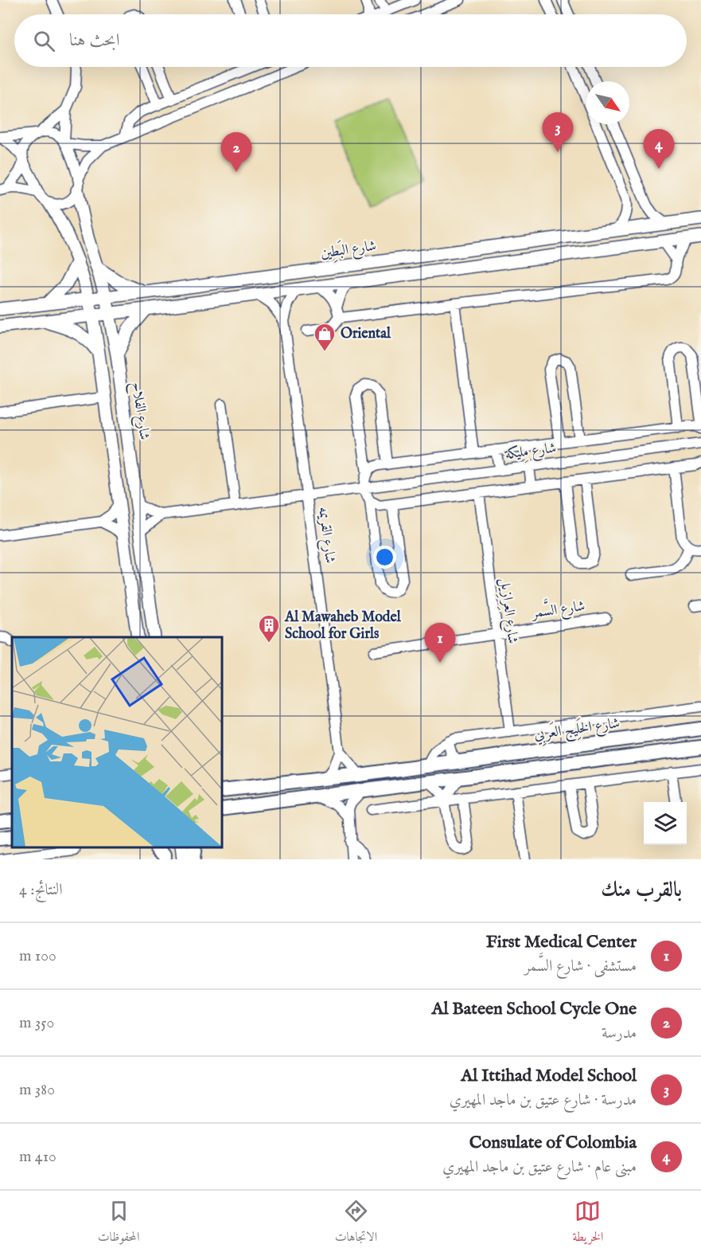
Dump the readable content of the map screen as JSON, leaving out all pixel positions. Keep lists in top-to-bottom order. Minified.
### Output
{"streets":{"highway":["شارع الخَلِيج العَربِي"],"main road":["شارع البَطِين","شارع الفلاح"],"street":["شارع مِليكة","شارع القريمه","شارع السَّمر","شارع العِرازِيل"]},"crossings":[["شارع البَطِين","شارع الفلاح"],["شارع الفلاح","شارع مِليكة"],["شارع مِليكة","شارع القريمه"],["شارع السَّمر","شارع العِرازِيل"]],"places":{"shop":["Oriental"],"building":["Al Mawaheb Model School for Girls"]},"north":"bottom right","page":{"search":"ابحث هنا","pins":["3","4","2","1"],"heading":["بالقرب منك","النتائج: 4"],"list":[{"mark":"1","name":"First Medical Center","note":"مستشفى · شارع السَّمر","value":"100 m"},{"mark":"2","name":"Al Bateen School Cycle One","note":"مدرسة","value":"350 m"},{"mark":"3","name":"Al Ittihad Model School","note":"مدرسة · شارع عتيق بن ماجد المهيري","value":"380 m"},{"mark":"4","name":"Consulate of Colombia","note":"مبنى عام · شارع عتيق بن ماجد المهيري","value":"410 m"}],"nav":["الخريطة","الاتجاهات","المحفوظات"]}}
